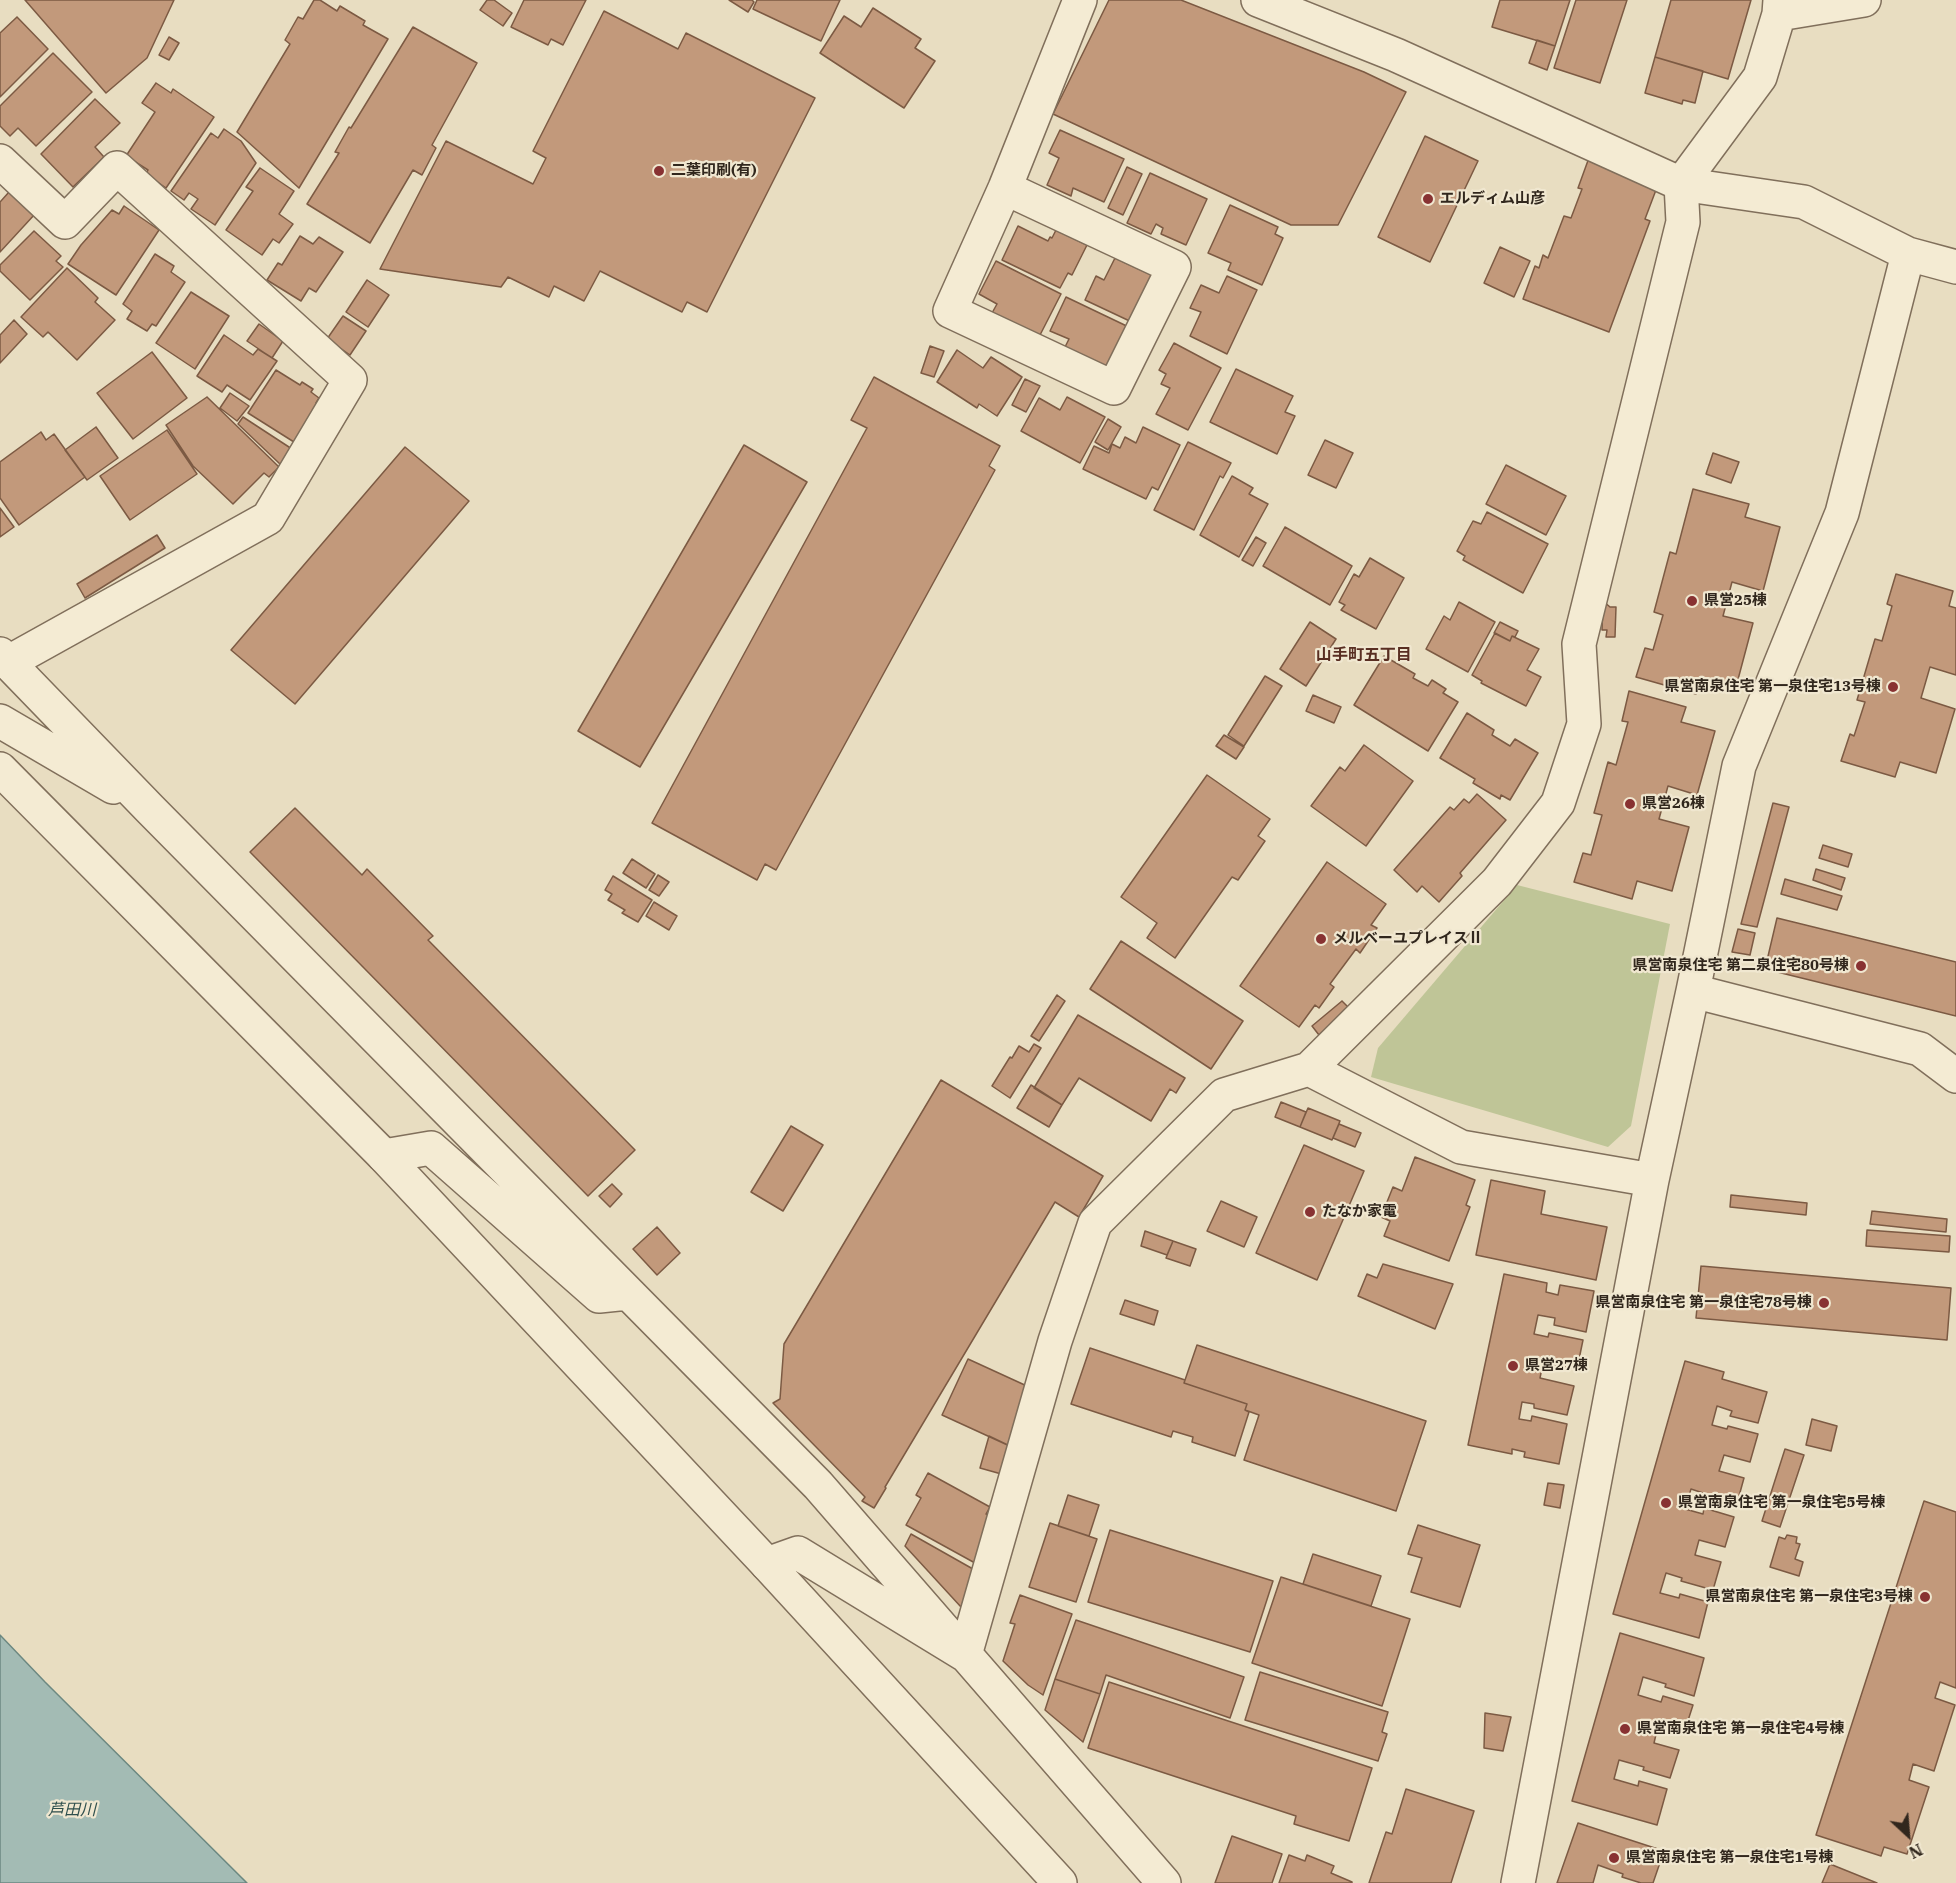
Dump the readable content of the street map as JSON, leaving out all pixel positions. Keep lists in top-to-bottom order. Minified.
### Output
{"districts":["山手町五丁目"],"water":["芦田川"],"places":["二葉印刷(有)","エルディム山彦","県営25棟","県営南泉住宅 第一泉住宅13号棟","県営26棟","メルベーユプレイスⅡ","県営南泉住宅 第二泉住宅80号棟","たなか家電","県営南泉住宅 第一泉住宅78号棟","県営27棟","県営南泉住宅 第一泉住宅5号棟","県営南泉住宅 第一泉住宅3号棟","県営南泉住宅 第一泉住宅4号棟","県営南泉住宅 第一泉住宅1号棟"],"north":"bottom right"}
